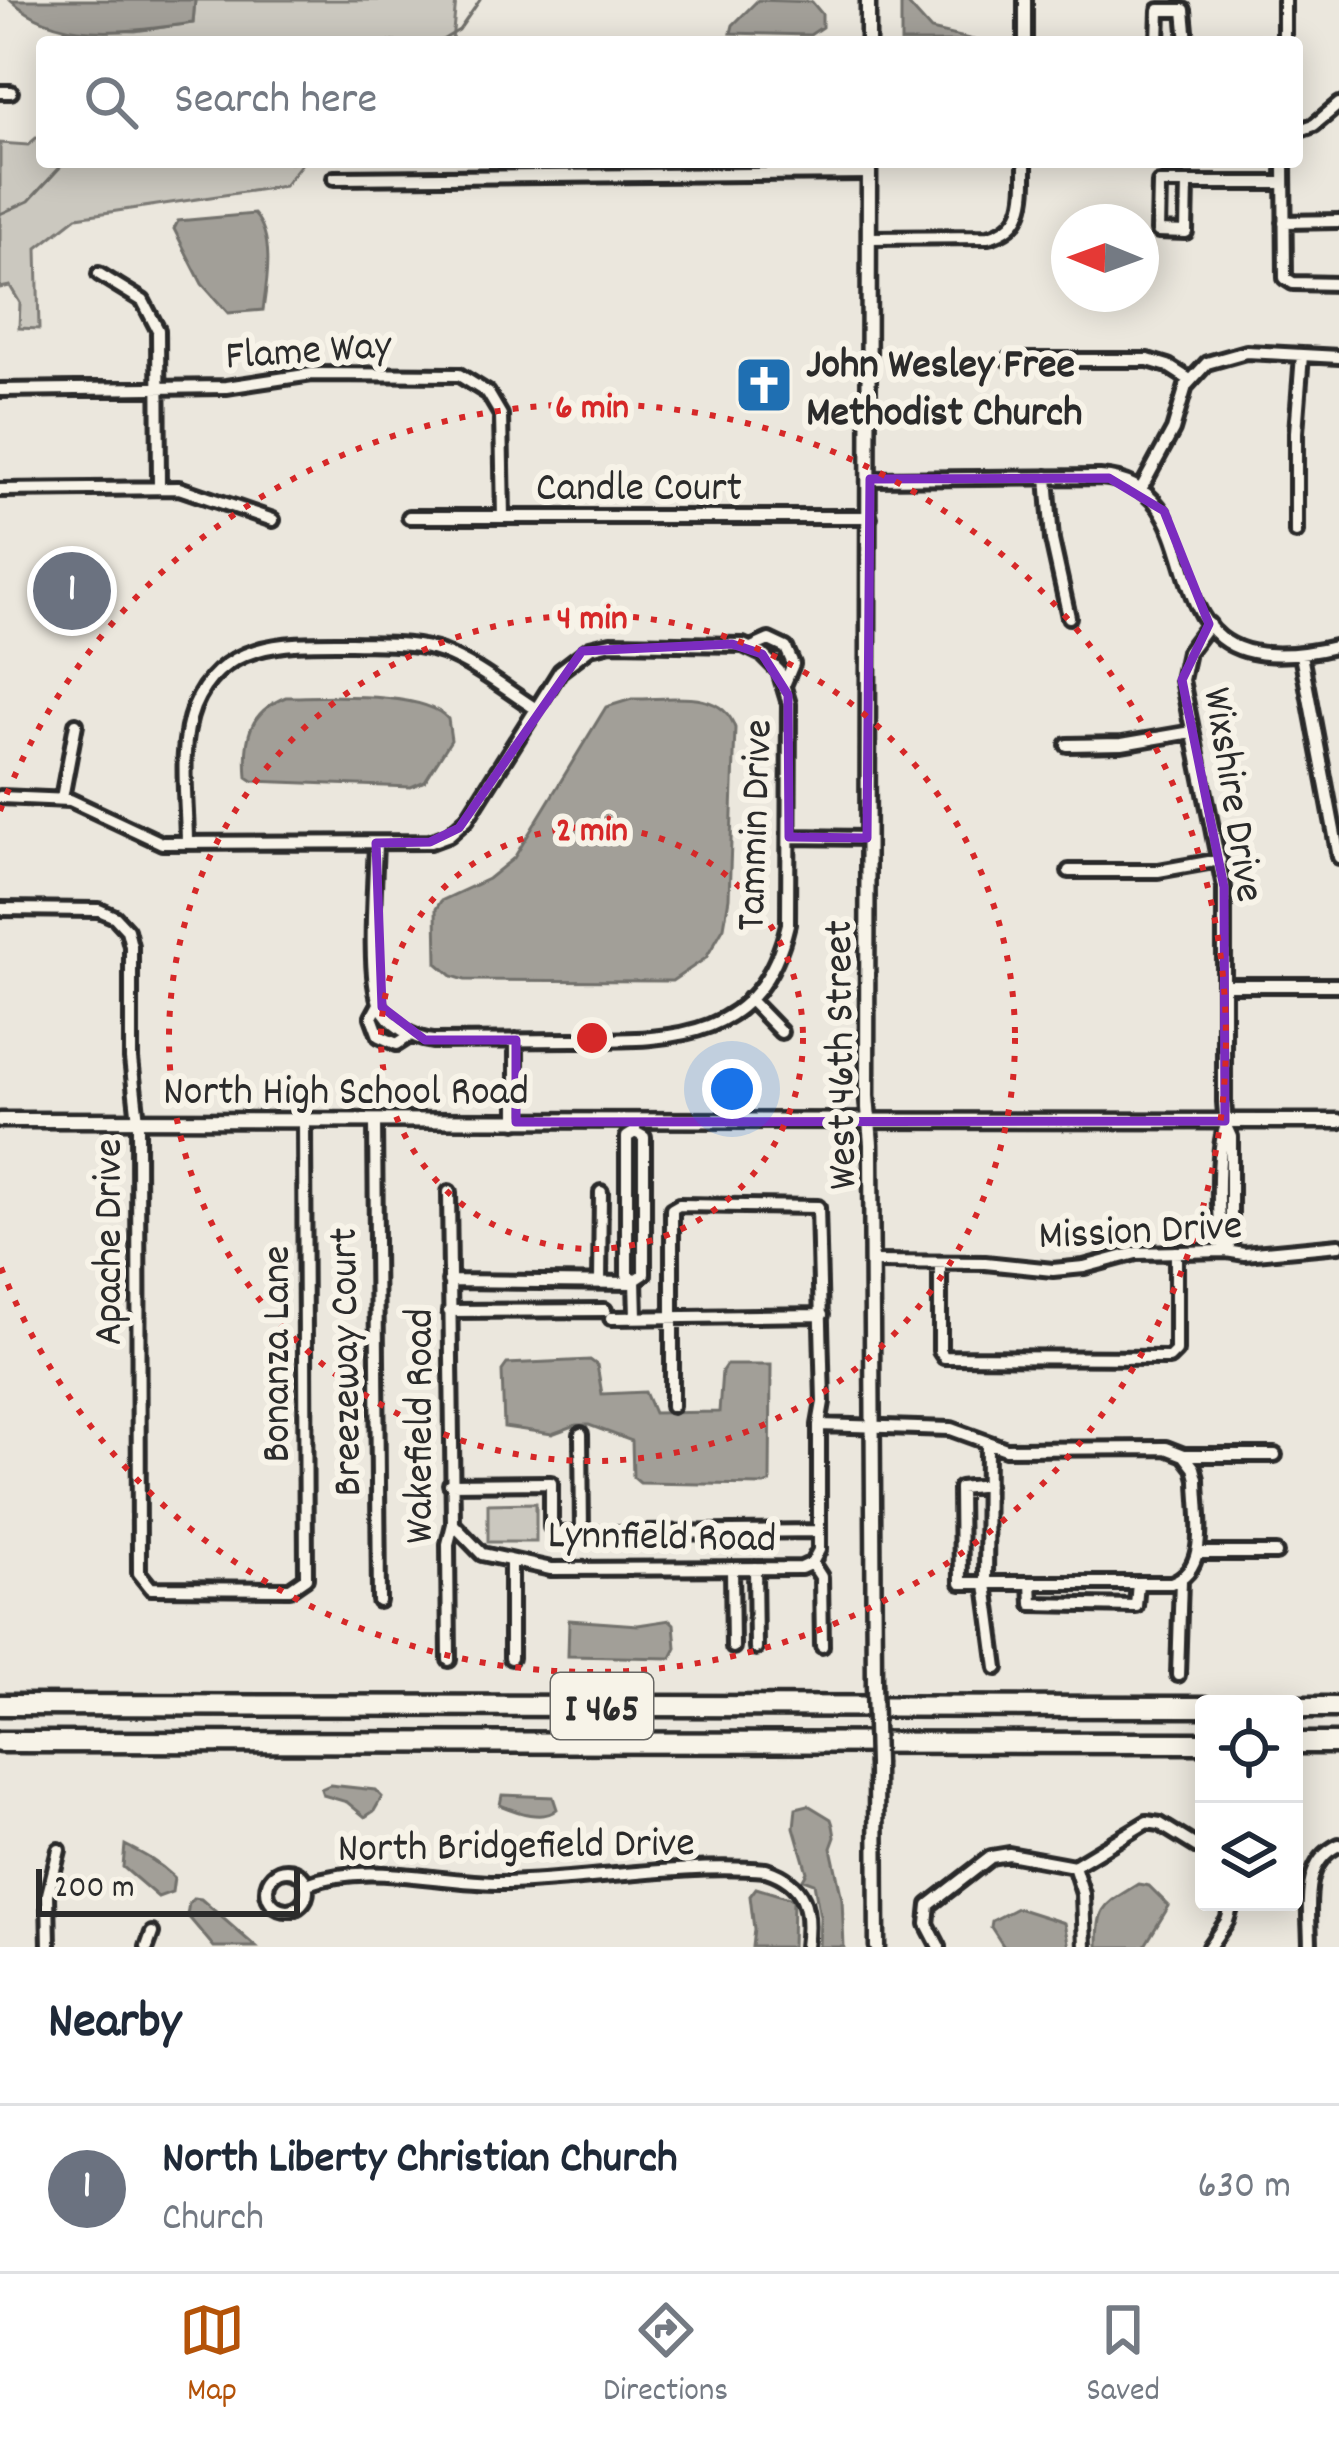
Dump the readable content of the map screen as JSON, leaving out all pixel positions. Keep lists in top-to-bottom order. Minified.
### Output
{"streets":{"highway":["I 465"],"street":["Flame Way","Candle Court","Wixshire Drive","Tammin Drive","West 46th Street","North High School Road","Mission Drive","Apache Drive","Bonanza Lane","Breezeway Court","Wakefield Road","Lynnfield Road","North Bridgefield Drive"]},"crossings":[["Flame Way","Candle Court"],["Candle Court","West 46th Street"],["Wixshire Drive","North High School Road"],["Wixshire Drive","Mission Drive"],["West 46th Street","North High School Road"],["West 46th Street","Mission Drive"],["North High School Road","Apache Drive"],["North High School Road","Bonanza Lane"],["North High School Road","Breezeway Court"],["Apache Drive","Bonanza Lane"],["Wakefield Road","Lynnfield Road"]],"places":{"church":["John Wesley Free Methodist Church"]},"scale_bar":"200 m","north":"left","page":{"search":"Search here","pins":"1","scale":"200 m","heading":"Nearby","list":[{"mark":"1","name":"North Liberty Christian Church","note":"Church","value":"630 m"}],"nav":["Map","Directions","Saved"]},"rings":["6 min","4 min","2 min"]}
